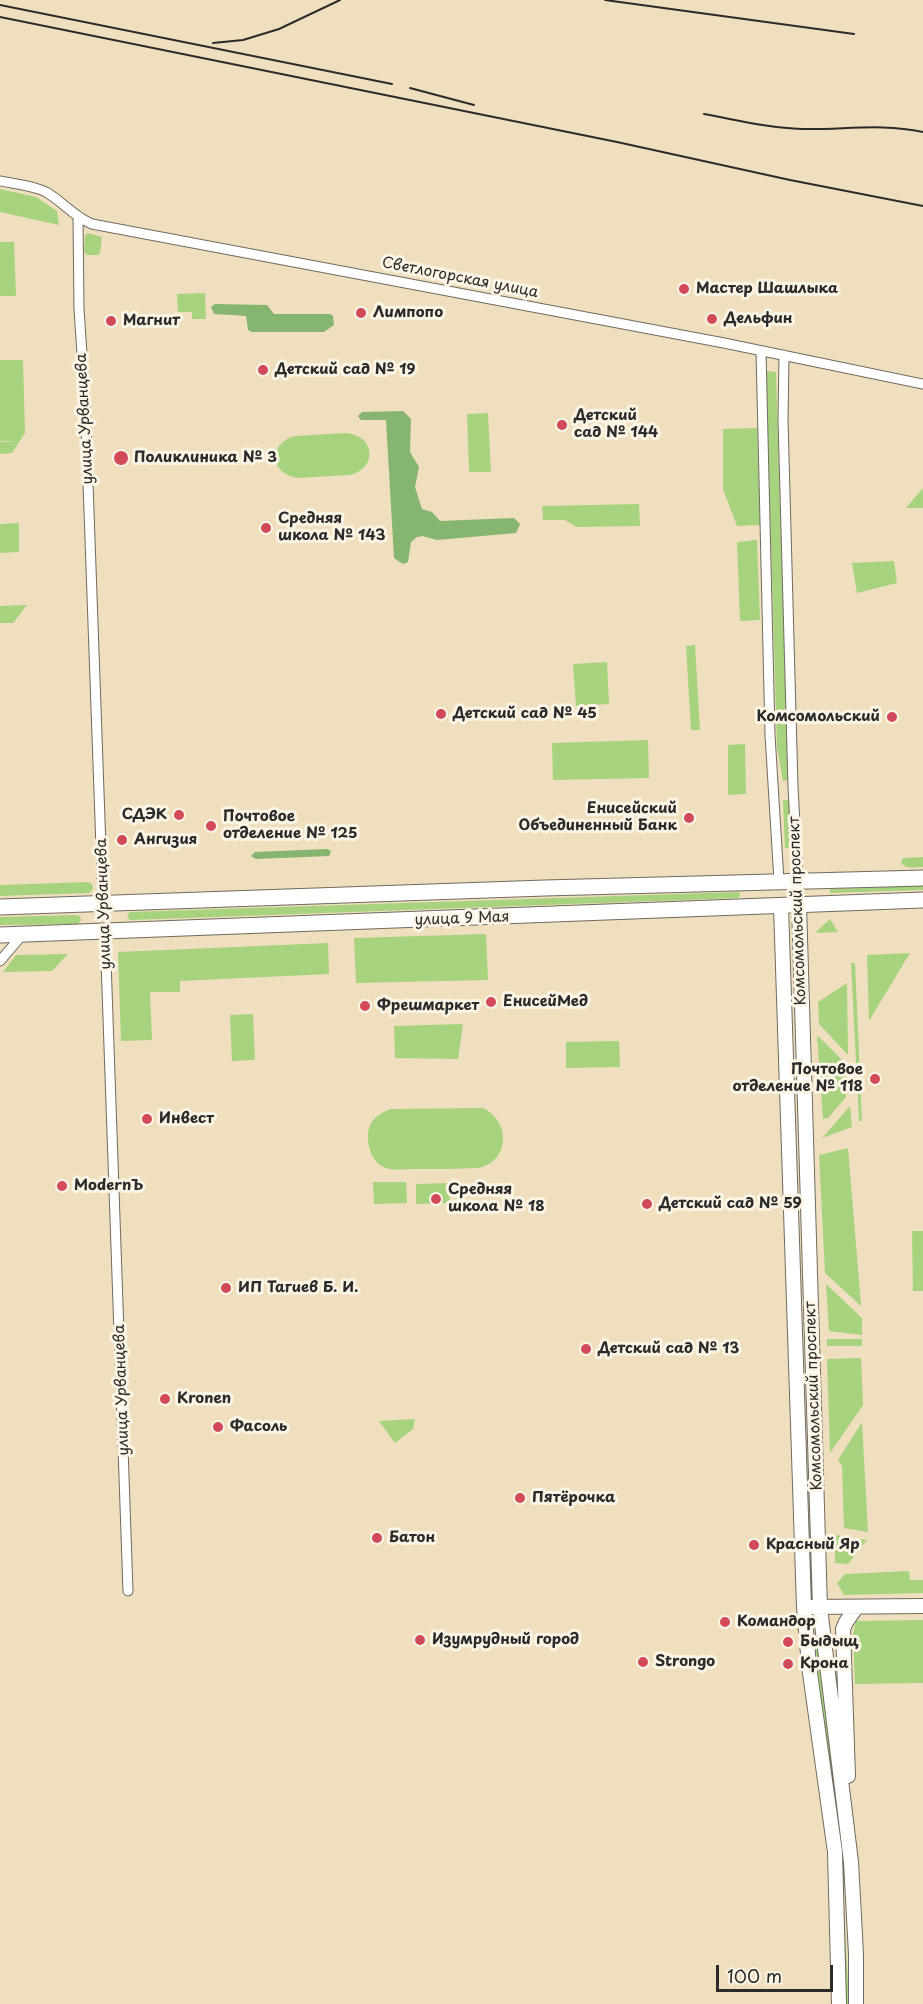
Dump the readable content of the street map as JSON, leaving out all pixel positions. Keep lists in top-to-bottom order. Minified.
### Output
{"streets":{"main road":["улица Урванцева","Комсомольский проспект","улица 9 Мая"],"street":["Светлогорская улица"]},"crossings":[["Светлогорская улица","улица Урванцева"],["Светлогорская улица","Комсомольский проспект"],["улица Урванцева","улица 9 Мая"],["Комсомольский проспект","улица 9 Мая"]],"places":["Мастер Шашлыка","Лимпопо","Дельфин","Магнит","Детский сад № 19","Детский сад № 144","Поликлиника № 3","Средняя школа № 143","Детский сад № 45","Комсомольский","СДЭК","Енисейский Объединенный Банк","Почтовое отделение № 125","Ангизия","ЕнисейМед","Фрешмаркет","Почтовое отделение № 118","Инвест","ModernЪ","Средняя школа № 18","Детский сад № 59","ИП Тагиев Б. И.","Детский сад № 13","Kronen","Фасоль","Пятёрочка","Батон","Красный Яр","Командор","Изумрудный город","Быдыщ","Strongo","Крона"],"scale_bar":"100 m"}
